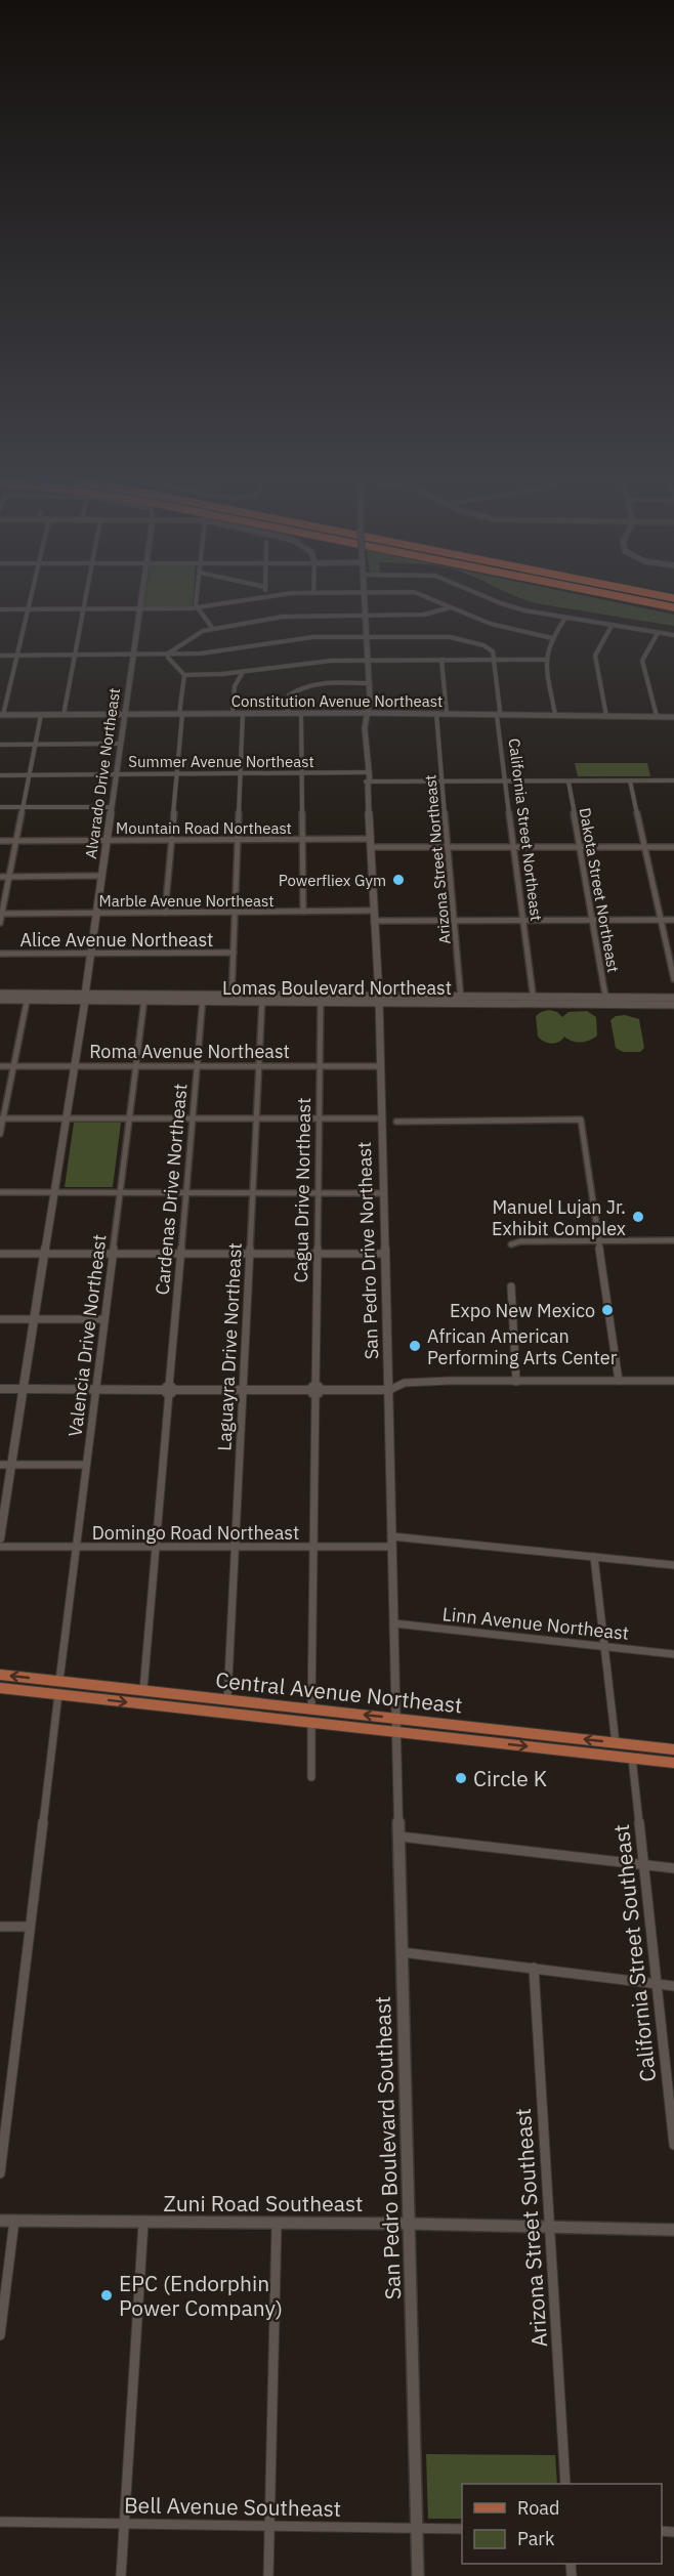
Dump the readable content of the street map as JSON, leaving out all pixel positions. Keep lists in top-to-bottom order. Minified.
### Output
{"streets":{"main road":["Lomas Boulevard Northeast","Central Avenue Northeast"],"street":["Constitution Avenue Northeast","Summer Avenue Northeast","Alvarado Drive Northeast","Mountain Road Northeast","California Street Northeast","Arizona Street Northeast","Dakota Street Northeast","Marble Avenue Northeast","Alice Avenue Northeast","Roma Avenue Northeast","Cardenas Drive Northeast","Cagua Drive Northeast","San Pedro Drive Northeast","Valencia Drive Northeast","Laguayra Drive Northeast","Domingo Road Northeast","Linn Avenue Northeast","California Street Southeast","San Pedro Boulevard Southeast","Zuni Road Southeast","Arizona Street Southeast","Bell Avenue Southeast"]},"crossings":[["Constitution Avenue Northeast","Alvarado Drive Northeast"],["Constitution Avenue Northeast","California Street Northeast"],["Constitution Avenue Northeast","Arizona Street Northeast"],["Constitution Avenue Northeast","San Pedro Drive Northeast"],["Summer Avenue Northeast","Alvarado Drive Northeast"],["Summer Avenue Northeast","San Pedro Drive Northeast"],["Alvarado Drive Northeast","Mountain Road Northeast"],["Alvarado Drive Northeast","Marble Avenue Northeast"],["Alvarado Drive Northeast","Alice Avenue Northeast"],["Alvarado Drive Northeast","Lomas Boulevard Northeast"],["Alvarado Drive Northeast","Roma Avenue Northeast"],["Mountain Road Northeast","San Pedro Drive Northeast"],["California Street Northeast","Lomas Boulevard Northeast"],["Arizona Street Northeast","Lomas Boulevard Northeast"],["Dakota Street Northeast","Lomas Boulevard Northeast"],["Marble Avenue Northeast","San Pedro Drive Northeast"],["Lomas Boulevard Northeast","Cardenas Drive Northeast"],["Lomas Boulevard Northeast","Cagua Drive Northeast"],["Lomas Boulevard Northeast","San Pedro Drive Northeast"],["Lomas Boulevard Northeast","Valencia Drive Northeast"],["Lomas Boulevard Northeast","Laguayra Drive Northeast"],["Roma Avenue Northeast","Cardenas Drive Northeast"],["Roma Avenue Northeast","Cagua Drive Northeast"],["Roma Avenue Northeast","San Pedro Drive Northeast"],["Roma Avenue Northeast","Valencia Drive Northeast"],["Roma Avenue Northeast","Laguayra Drive Northeast"],["Cardenas Drive Northeast","Domingo Road Northeast"],["Cardenas Drive Northeast","Central Avenue Northeast"],["Cagua Drive Northeast","Domingo Road Northeast"],["Cagua Drive Northeast","Central Avenue Northeast"],["San Pedro Drive Northeast","Domingo Road Northeast"],["San Pedro Drive Northeast","Linn Avenue Northeast"],["San Pedro Drive Northeast","Central Avenue Northeast"],["San Pedro Drive Northeast","San Pedro Boulevard Southeast"],["Valencia Drive Northeast","Domingo Road Northeast"],["Valencia Drive Northeast","Central Avenue Northeast"],["Laguayra Drive Northeast","Domingo Road Northeast"],["Laguayra Drive Northeast","Central Avenue Northeast"],["Central Avenue Northeast","San Pedro Boulevard Southeast"],["San Pedro Boulevard Southeast","Zuni Road Southeast"],["San Pedro Boulevard Southeast","Bell Avenue Southeast"],["Zuni Road Southeast","Arizona Street Southeast"]],"places":["Powerfliex Gym","Manuel Lujan Jr. Exhibit Complex","Expo New Mexico","African American Performing Arts Center","Circle K","EPC (Endorphin Power Company)"],"legend":["Road","Park"]}
